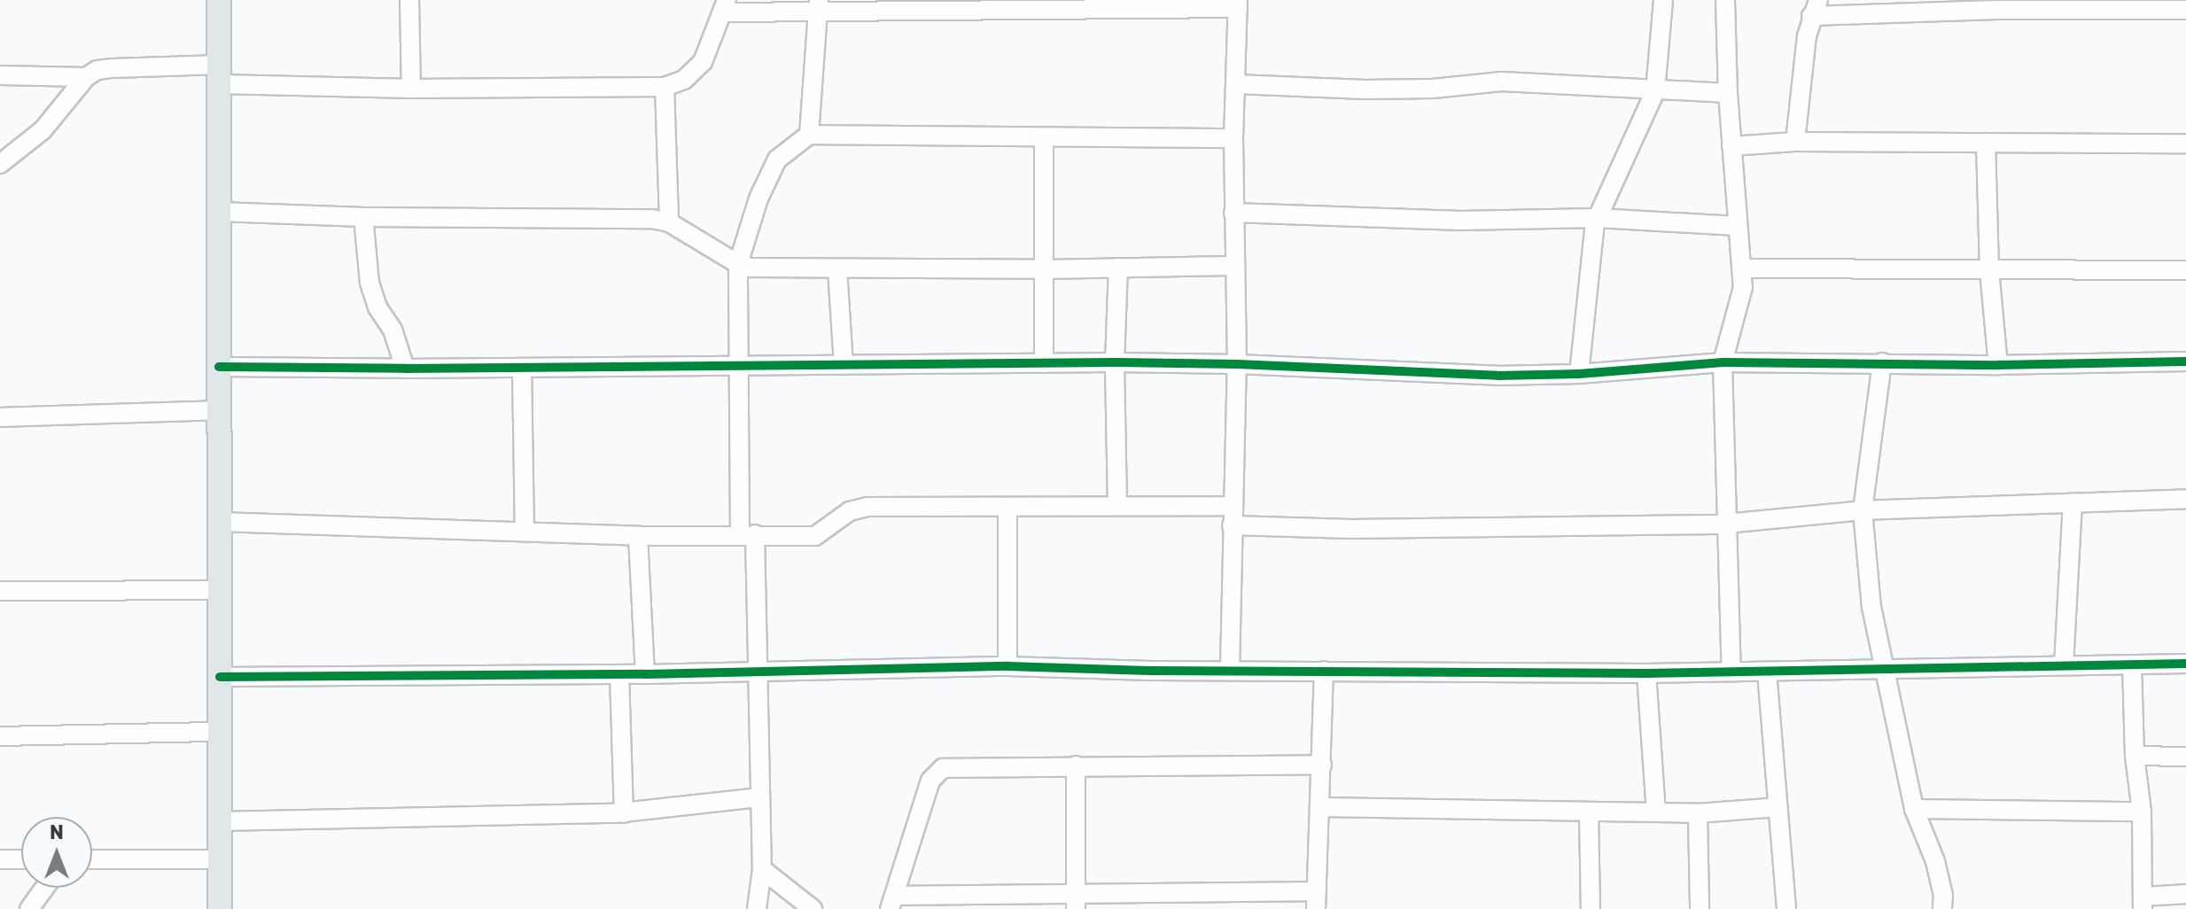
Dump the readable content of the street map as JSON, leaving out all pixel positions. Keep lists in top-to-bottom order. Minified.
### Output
{"north":"top"}
